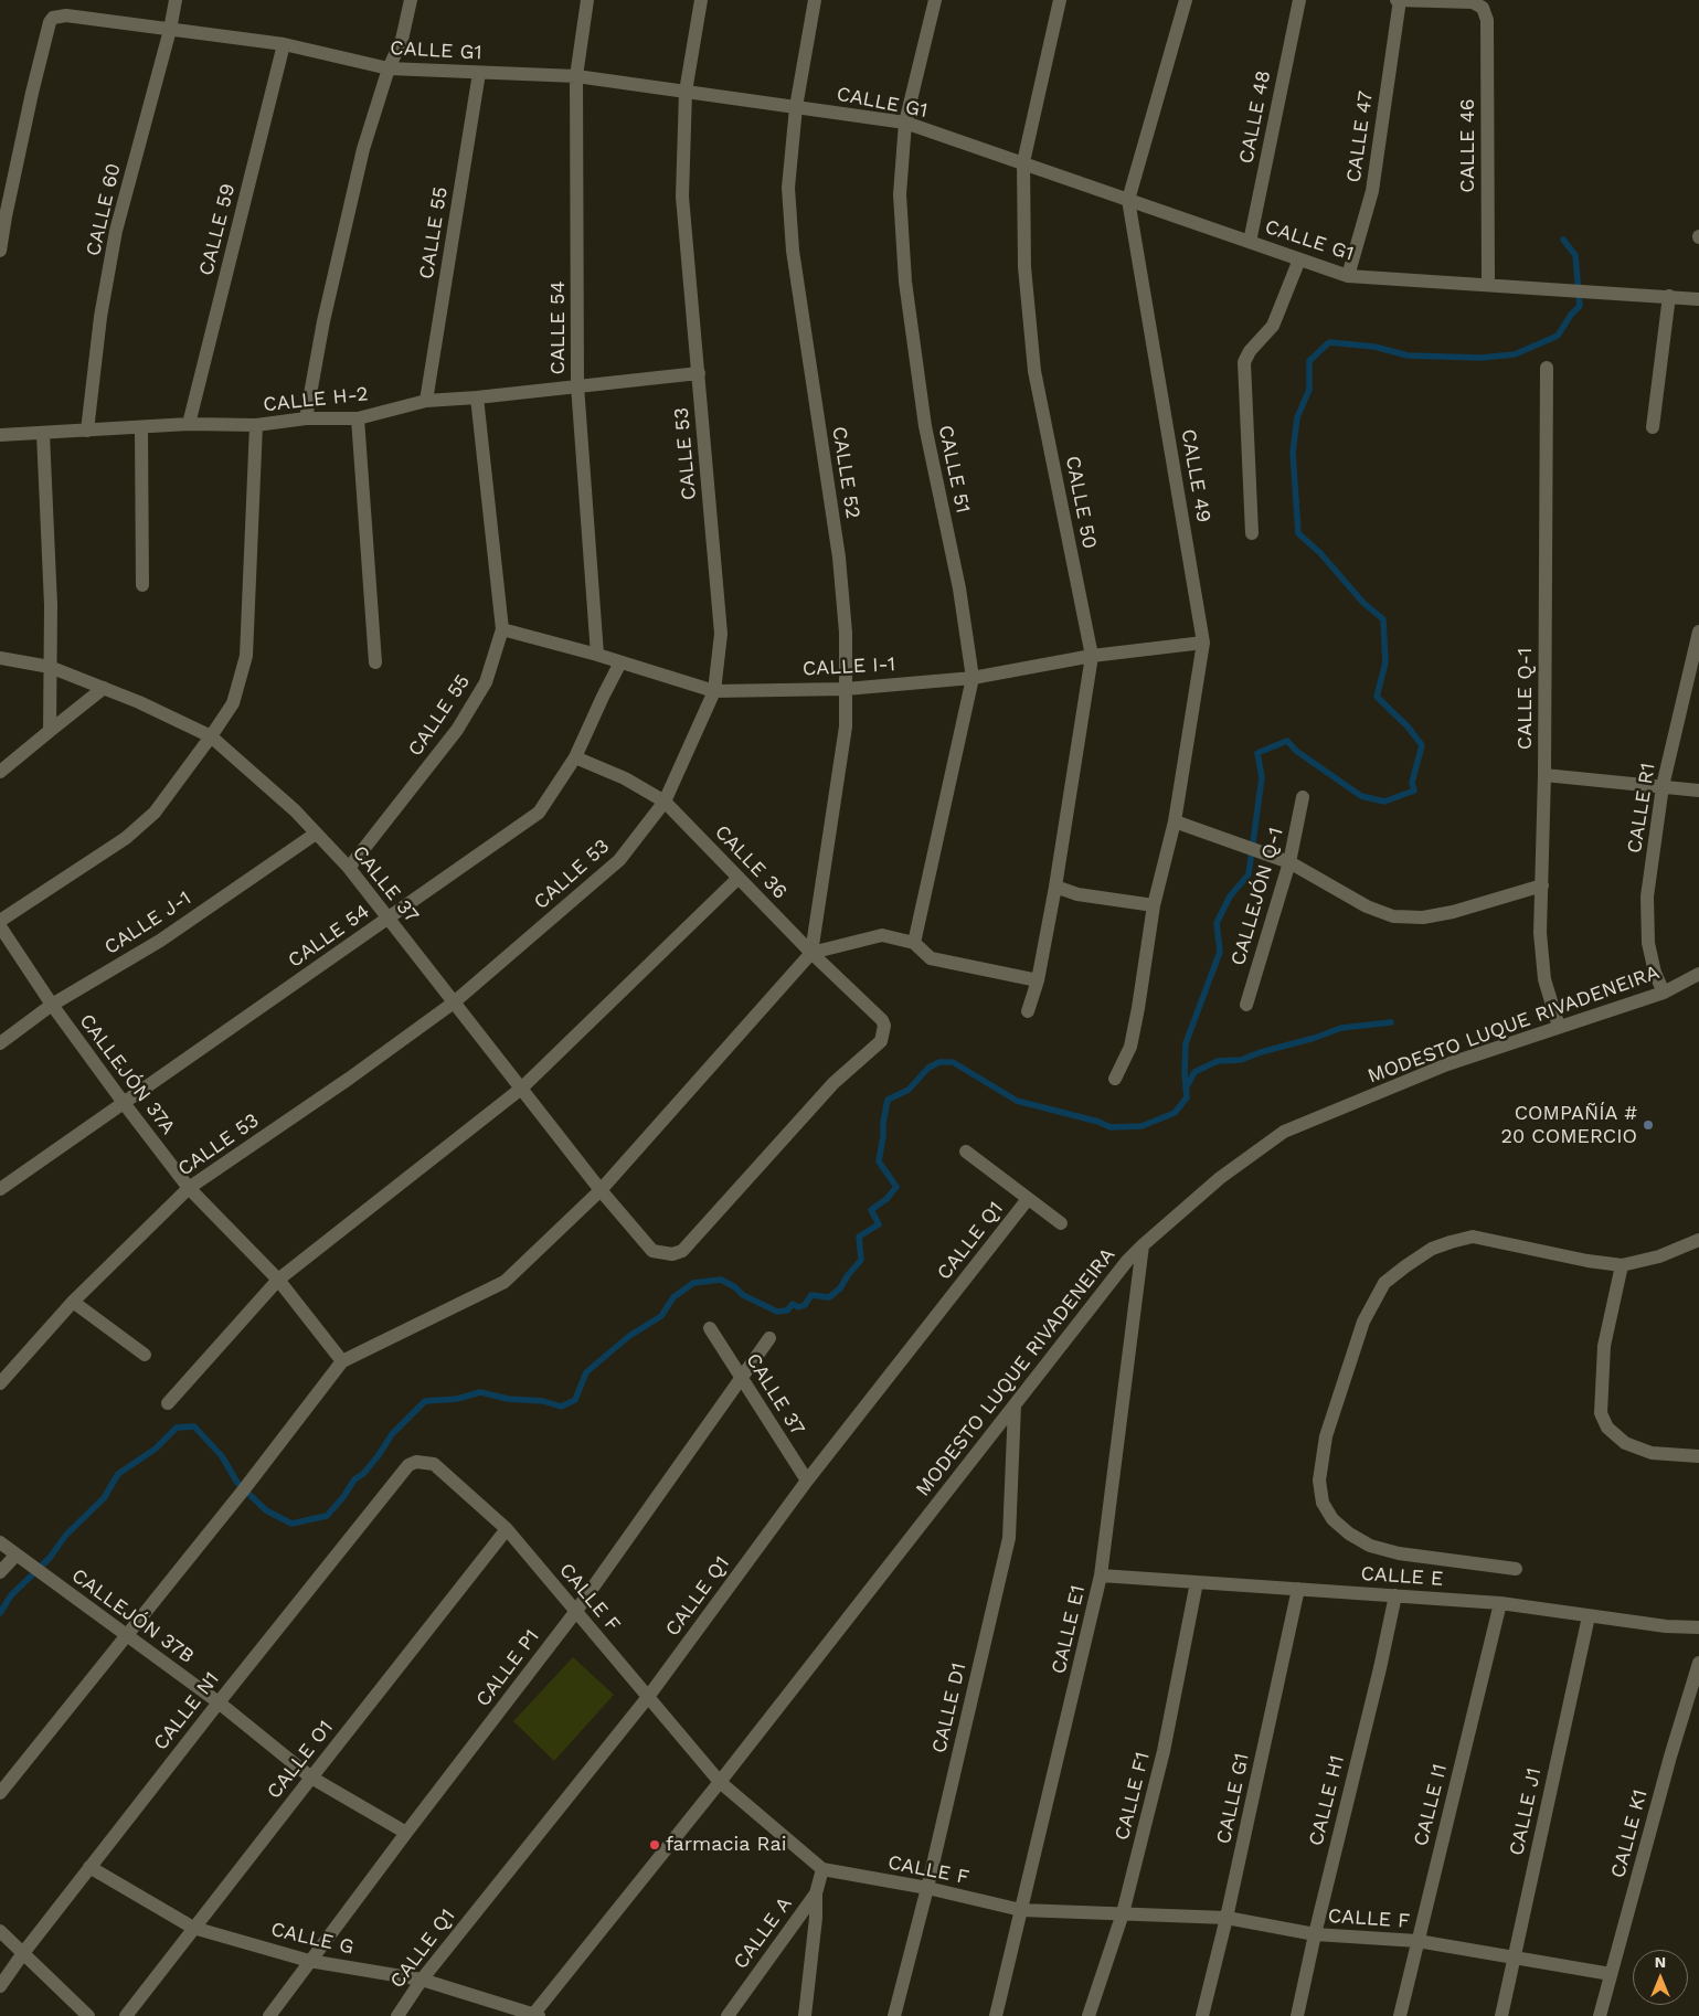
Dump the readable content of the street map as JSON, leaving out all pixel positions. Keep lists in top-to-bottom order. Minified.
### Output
{"streets":{"street":["CALLE G1","CALLE 48","CALLE 47","CALLE 46","CALLE 60","CALLE 59","CALLE 55","CALLE 54","CALLE H-2","CALLE 53","CALLE 51","CALLE 52","CALLE 49","CALLE 50","CALLE I-1","CALLE Q-1","CALLE R1","CALLE 36","CALLE 37","CALLEJÓN Q-1","CALLE J-1","MODESTO LUQUE RIVADENEIRA","CALLEJÓN 37A","CALLE Q1","CALLE E","CALLE F","CALLEJÓN 37B","CALLE E1","CALLE P1","CALLE D1","CALLE N1","CALLE O1","CALLE F1","CALLE H1","CALLE I1","CALLE J1","CALLE K1","CALLE A","CALLE G"]},"crossings":[["CALLE G1","CALLE 48"],["CALLE G1","CALLE 47"],["CALLE G1","CALLE 46"],["CALLE G1","CALLE 60"],["CALLE G1","CALLE 59"],["CALLE G1","CALLE 55"],["CALLE G1","CALLE 54"],["CALLE G1","CALLE 53"],["CALLE G1","CALLE 51"],["CALLE G1","CALLE 52"],["CALLE G1","CALLE 49"],["CALLE G1","CALLE 50"],["CALLE G1","CALLE E"],["CALLE G1","CALLE F"],["CALLE 47","CALLE 46"],["CALLE 60","CALLE H-2"],["CALLE 59","CALLE H-2"],["CALLE 55","CALLE H-2"],["CALLE 55","CALLE I-1"],["CALLE 55","CALLE 37"],["CALLE 54","CALLE H-2"],["CALLE 54","CALLE I-1"],["CALLE 54","CALLE 36"],["CALLE 54","CALLE 37"],["CALLE 54","CALLEJÓN 37A"],["CALLE H-2","CALLE 53"],["CALLE 53","CALLE I-1"],["CALLE 53","CALLE 36"],["CALLE 53","CALLE 37"],["CALLE 53","CALLEJÓN 37A"],["CALLE 51","CALLE I-1"],["CALLE 52","CALLE I-1"],["CALLE 52","CALLE 36"],["CALLE 49","CALLE I-1"],["CALLE 50","CALLE I-1"],["CALLE Q-1","MODESTO LUQUE RIVADENEIRA"],["CALLE R1","MODESTO LUQUE RIVADENEIRA"],["CALLE 36","CALLE 37"],["CALLE 37","CALLE J-1"],["CALLE 37","CALLE Q1"],["CALLE 37","CALLE P1"],["CALLE J-1","CALLEJÓN 37A"],["MODESTO LUQUE RIVADENEIRA","CALLE F"],["MODESTO LUQUE RIVADENEIRA","CALLE E1"],["MODESTO LUQUE RIVADENEIRA","CALLE D1"],["MODESTO LUQUE RIVADENEIRA","CALLE G"],["CALLE Q1","CALLE F"],["CALLE Q1","CALLE G"],["CALLE E","CALLE E1"],["CALLE E","CALLE F1"],["CALLE E","CALLE H1"],["CALLE E","CALLE I1"],["CALLE E","CALLE J1"],["CALLE F","CALLE E1"],["CALLE F","CALLE P1"],["CALLE F","CALLE D1"],["CALLE F","CALLE N1"],["CALLE F","CALLE O1"],["CALLE F","CALLE F1"],["CALLE F","CALLE H1"],["CALLE F","CALLE I1"],["CALLE F","CALLE J1"],["CALLE F","CALLE K1"],["CALLE F","CALLE A"],["CALLEJÓN 37B","CALLE P1"],["CALLEJÓN 37B","CALLE N1"],["CALLEJÓN 37B","CALLE O1"],["CALLE P1","CALLE G"],["CALLE N1","CALLE G"],["CALLE O1","CALLE G"]],"places":["COMPAÑÍA # 20 COMERCIO","farmacia Rai"],"north":"top"}
